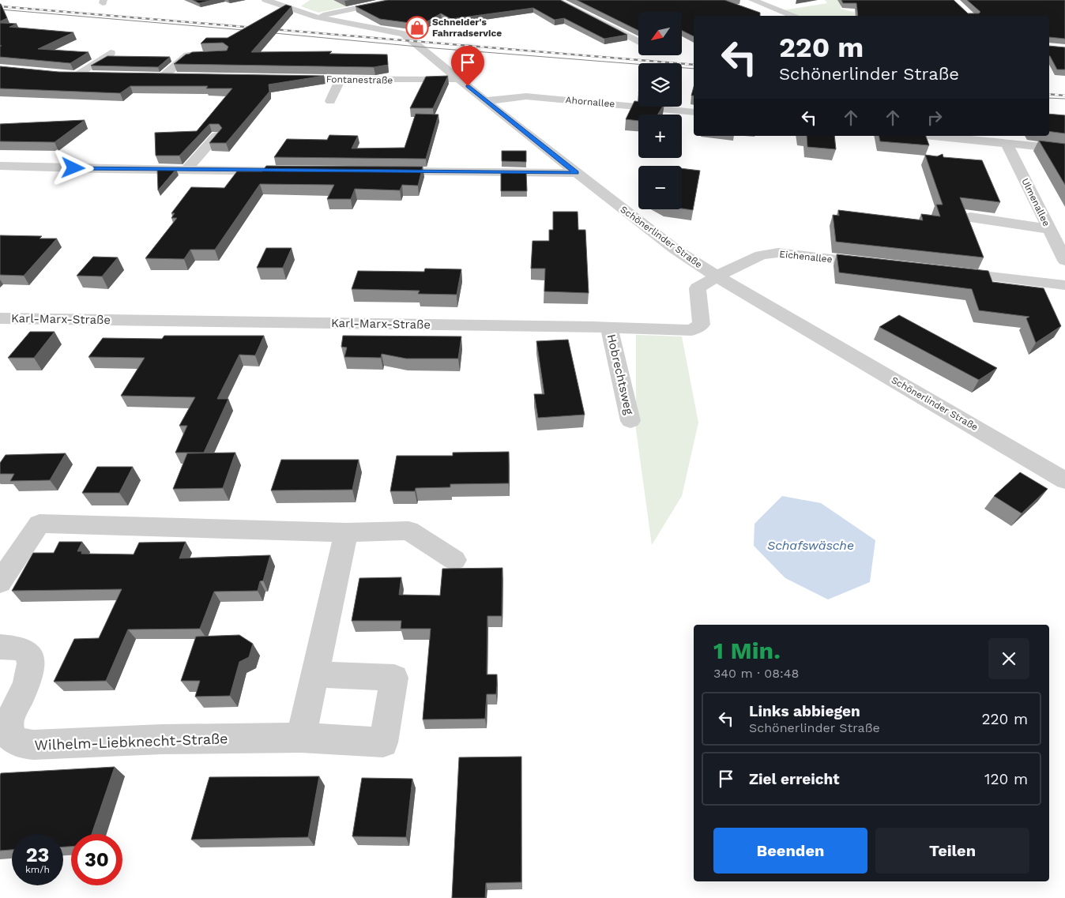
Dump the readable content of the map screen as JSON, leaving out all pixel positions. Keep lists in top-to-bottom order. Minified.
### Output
{"streets":{"street":["Fontanestraße","Ahornallee","Ulmenallee","Schönerlinder Straße","Eichenallee","Karl-Marx-Straße","Hobrechtsweg","Wilhelm-Liebknecht-Straße"]},"crossings":[["Fontanestraße","Schönerlinder Straße"],["Ahornallee","Schönerlinder Straße"],["Schönerlinder Straße","Eichenallee"],["Schönerlinder Straße","Karl-Marx-Straße"],["Eichenallee","Karl-Marx-Straße"],["Karl-Marx-Straße","Hobrechtsweg"]],"water":["Schafswäsche"],"places":{"shop":["Schneider's Fahrradservice"]},"north":"bottom left","page":{"map_buttons":["+","−"],"turn":["220 m","Schönerlinder Straße"],"heading":["1 Min.","340 m · 08:48"],"list":[{"name":"Links abbiegen","note":"Schönerlinder Straße","value":"220 m"},{"name":"Ziel erreicht","value":"120 m"}],"buttons":["Beenden","Teilen"],"speed":"23 km/h","limit":"30"}}
